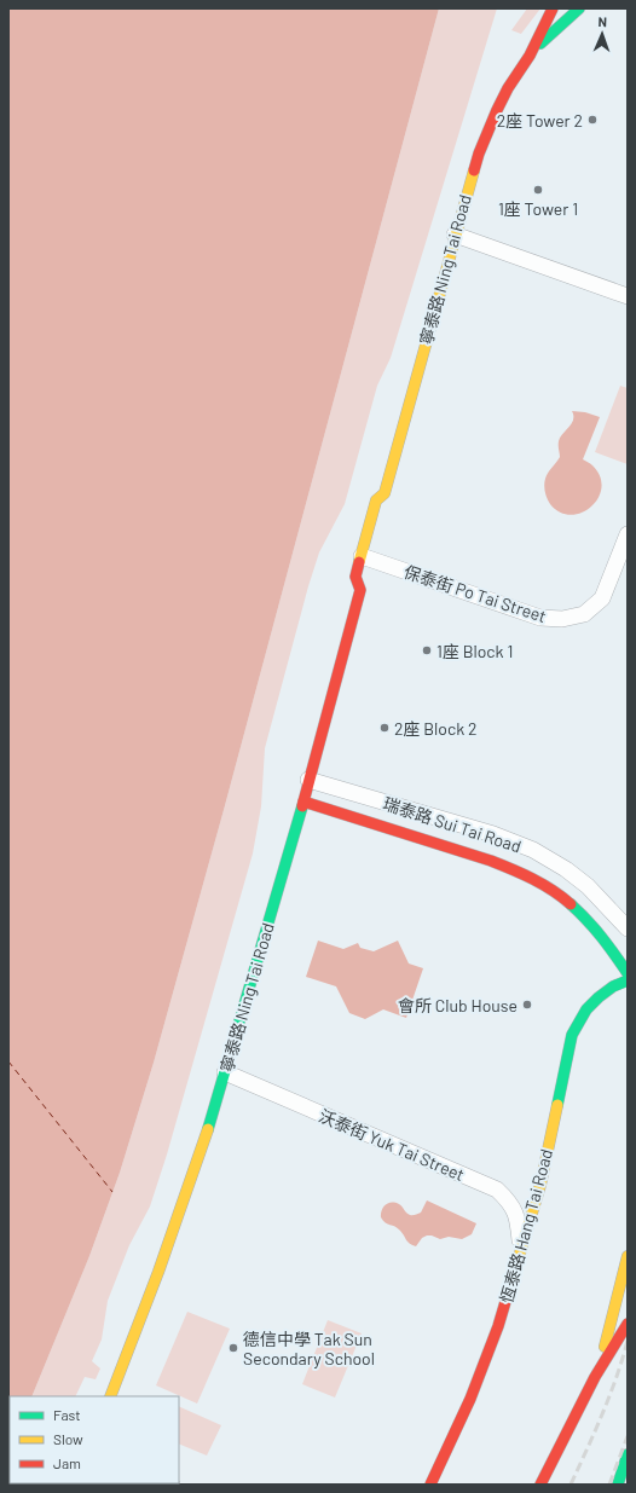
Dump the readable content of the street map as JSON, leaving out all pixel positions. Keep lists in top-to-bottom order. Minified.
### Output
{"streets":{"main road":["寧泰路 Ning Tai Road","恆泰路 Hang Tai Road"],"street":["保泰街 Po Tai Street","瑞泰路 Sui Tai Road","沃泰街 Yuk Tai Street"]},"crossings":[["寧泰路 Ning Tai Road","保泰街 Po Tai Street"],["寧泰路 Ning Tai Road","瑞泰路 Sui Tai Road"],["寧泰路 Ning Tai Road","沃泰街 Yuk Tai Street"],["沃泰街 Yuk Tai Street","恆泰路 Hang Tai Road"]],"places":["2座 Tower 2","1座 Tower 1","1座 Block 1","2座 Block 2","會所 Club House","德信中學 Tak Sun Secondary School"],"legend":["Fast","Slow","Jam"],"north":"top"}
